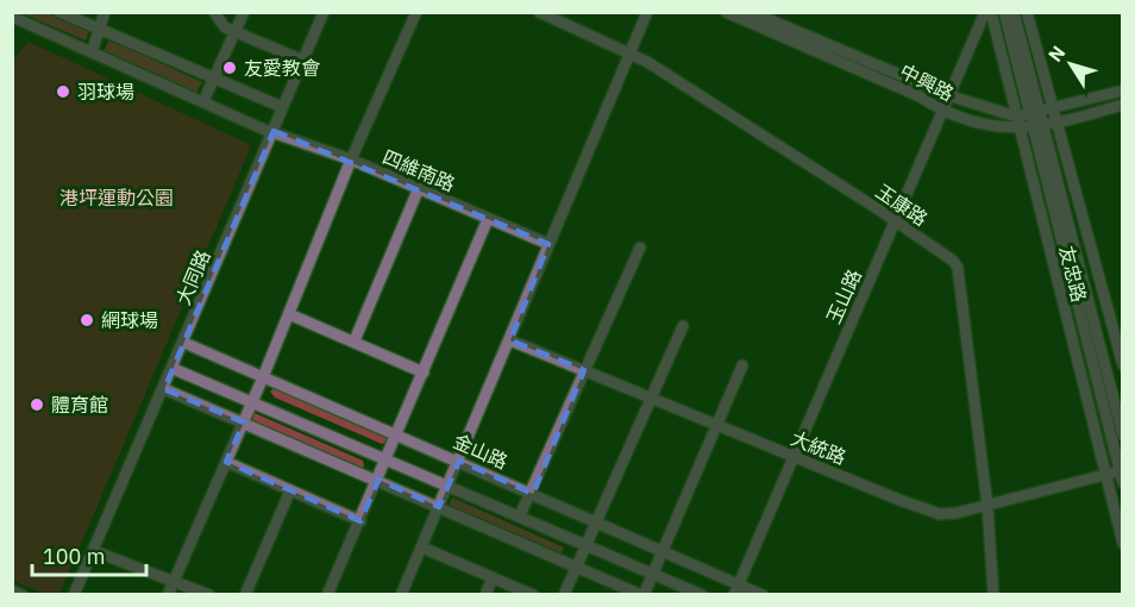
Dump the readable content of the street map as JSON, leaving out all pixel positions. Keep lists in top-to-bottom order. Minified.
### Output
{"streets":{"street":["中興路","四維南路","玉康路","友忠路","大同路","玉山路","大統路","金山路"]},"crossings":[["中興路","友忠路"],["中興路","玉山路"],["四維南路","大同路"],["玉康路","玉山路"],["玉康路","大統路"],["友忠路","大統路"],["大同路","金山路"],["玉山路","大統路"],["玉山路","金山路"]],"parks":["港坪運動公園"],"places":["友愛教會","羽球場","網球場","體育館"],"scale_bar":"100 m","north":"top left"}
